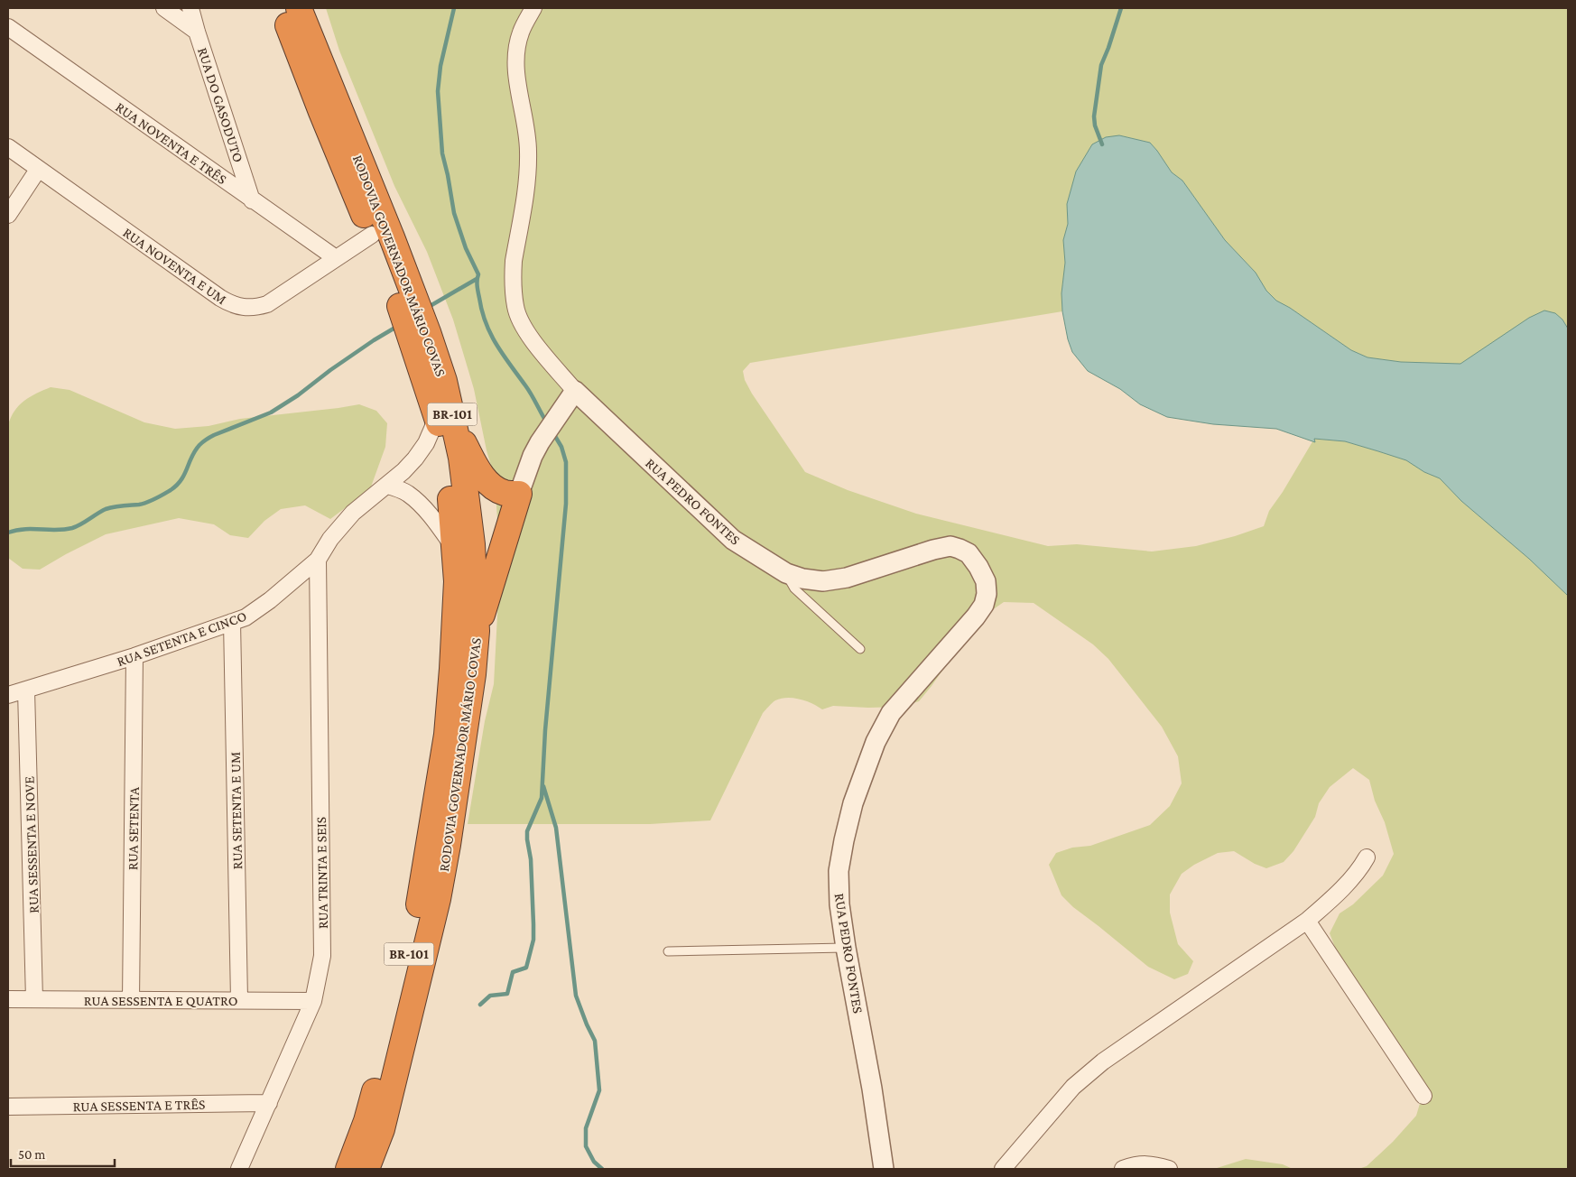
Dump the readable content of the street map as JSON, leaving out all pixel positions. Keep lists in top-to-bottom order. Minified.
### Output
{"streets":{"highway":["RODOVIA GOVERNADOR MÁRIO COVAS","BR-101"],"street":["RUA DO GASODUTO","RUA NOVENTA E TRÊS","RUA NOVENTA E UM","RUA PEDRO FONTES","RUA SETENTA E CINCO","RUA SETENTA E UM","RUA SETENTA","RUA SESSENTA E NOVE","RUA TRINTA E SEIS","RUA SESSENTA E QUATRO","RUA SESSENTA E TRÊS"]},"crossings":[["RUA DO GASODUTO","RUA NOVENTA E TRÊS"],["RUA NOVENTA E TRÊS","RUA NOVENTA E UM"],["RUA NOVENTA E UM","RODOVIA GOVERNADOR MÁRIO COVAS"],["RODOVIA GOVERNADOR MÁRIO COVAS","RUA SETENTA E CINCO"],["RUA SETENTA E CINCO","RUA SETENTA E UM"],["RUA SETENTA E CINCO","RUA SETENTA"],["RUA SETENTA E CINCO","RUA SESSENTA E NOVE"],["RUA SETENTA E CINCO","RUA TRINTA E SEIS"],["RUA SETENTA E UM","RUA SESSENTA E QUATRO"],["RUA SETENTA","RUA SESSENTA E QUATRO"],["RUA SESSENTA E NOVE","RUA SESSENTA E QUATRO"],["RUA TRINTA E SEIS","RUA SESSENTA E QUATRO"],["RUA TRINTA E SEIS","RUA SESSENTA E TRÊS"]],"scale_bar":"50 m"}
